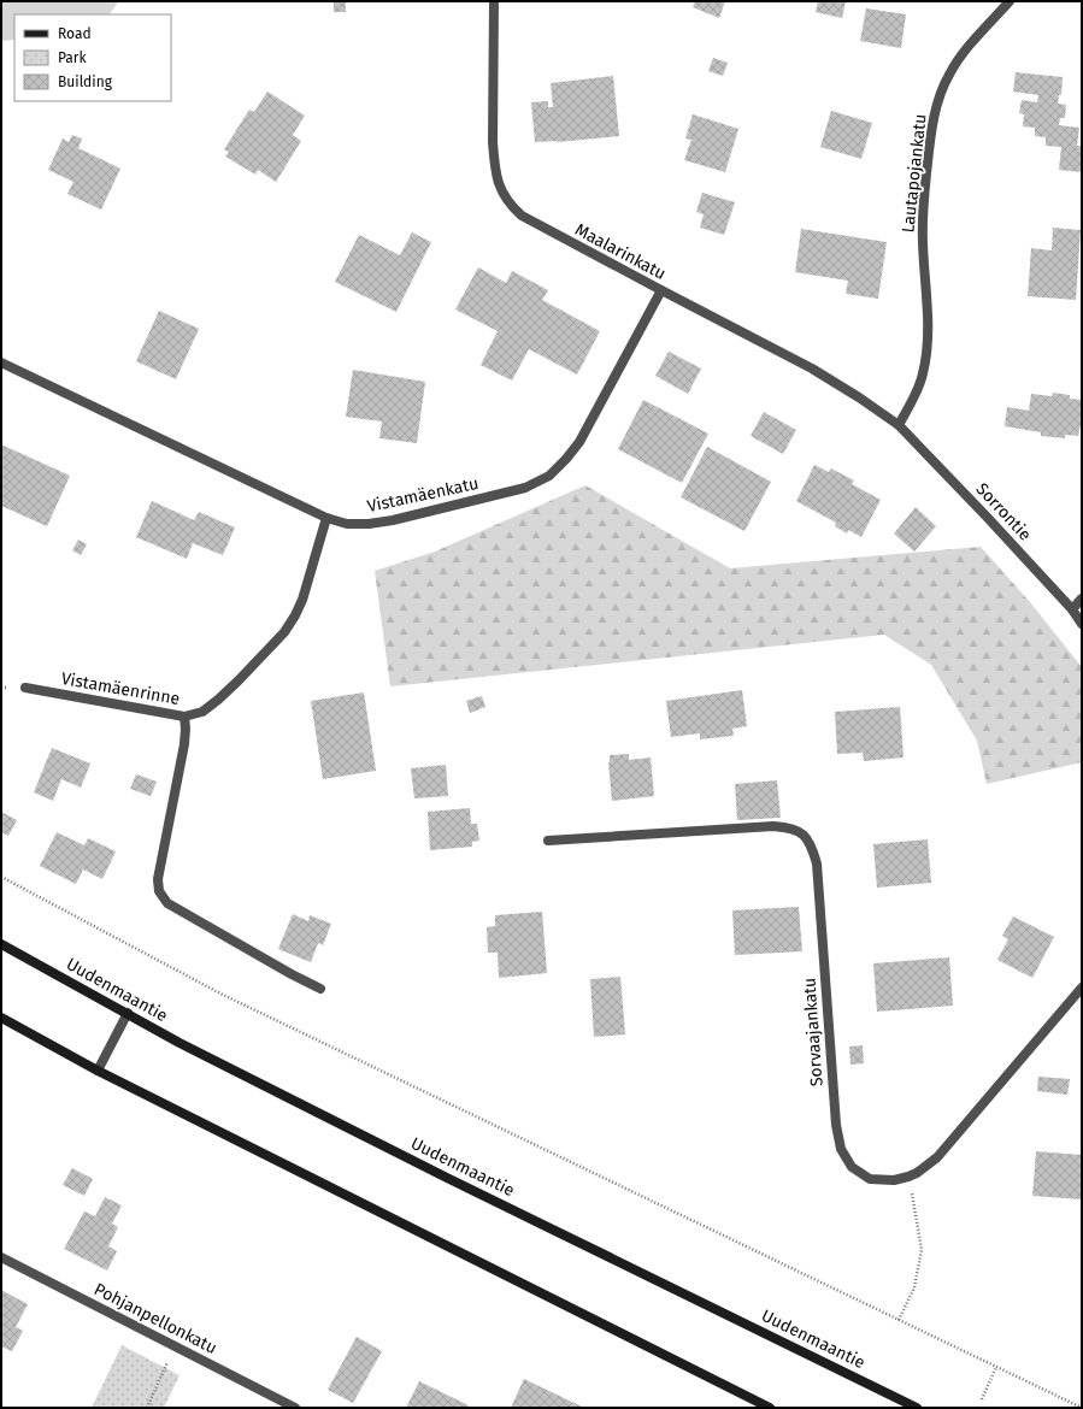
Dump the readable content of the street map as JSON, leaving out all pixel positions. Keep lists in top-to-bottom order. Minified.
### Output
{"streets":{"main road":["Uudenmaantie"],"street":["Lautapojankatu","Maalarinkatu","Vistamäenkatu","Sorrontie","Vistamäenrinne","Sorvaajankatu","Pohjanpellonkatu"]},"crossings":[["Lautapojankatu","Maalarinkatu"],["Lautapojankatu","Sorrontie"],["Maalarinkatu","Vistamäenkatu"],["Maalarinkatu","Sorrontie"],["Vistamäenkatu","Vistamäenrinne"]],"legend":["Road","Park","Building"]}
